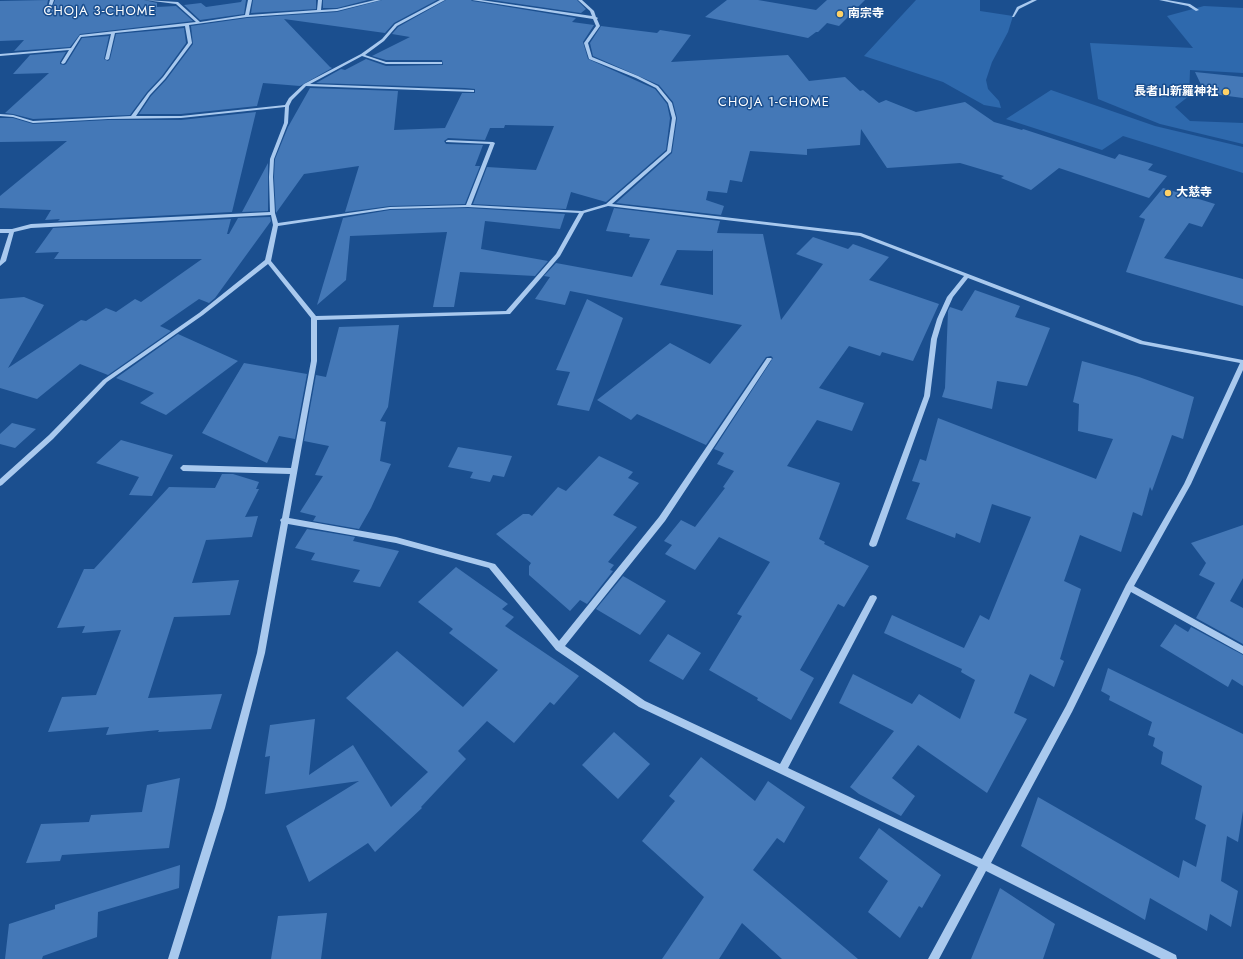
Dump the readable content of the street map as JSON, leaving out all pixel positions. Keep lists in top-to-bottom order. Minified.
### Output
{"districts":["CHOJA 3-CHOME","CHOJA 1-CHOME"],"places":["南宗寺","長者山新羅神社","大慈寺"]}
